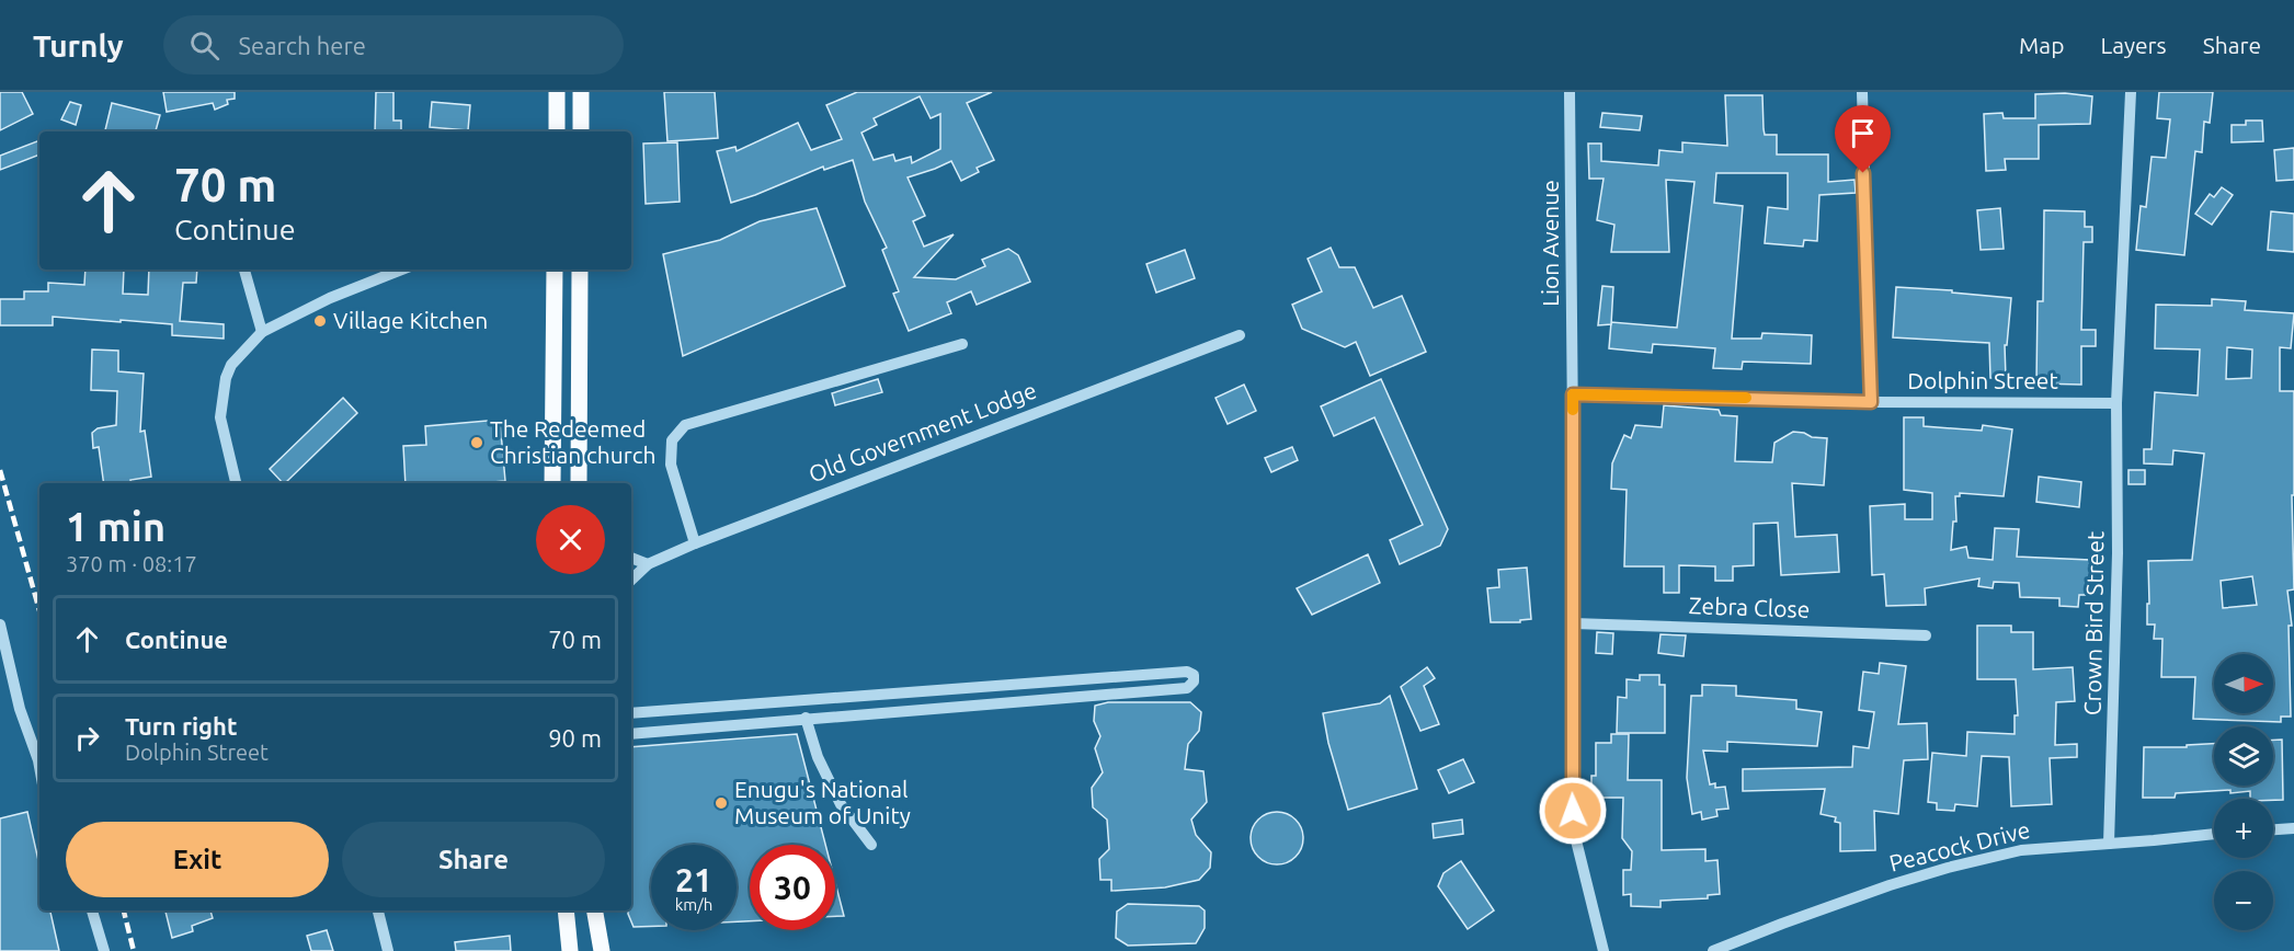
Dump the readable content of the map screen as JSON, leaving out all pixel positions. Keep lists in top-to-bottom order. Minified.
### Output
{"streets":{"street":["Lion Avenue","Dolphin Street","Old Government Lodge","Zebra Close","Crown Bird Street","Peacock Drive"]},"crossings":[["Lion Avenue","Dolphin Street"],["Lion Avenue","Zebra Close"],["Dolphin Street","Crown Bird Street"],["Crown Bird Street","Peacock Drive"]],"places":["Village Kitchen","The Redeemed Christian church","Enugu's National Museum of Unity"],"north":"right","page":{"header":"Turnly","search":"Search here","nav":["Map","Layers","Share"],"turn":["70 m","Continue"],"heading":["1 min","370 m · 08:17"],"list":[{"name":"Continue","value":"70 m"},{"name":"Turn right","note":"Dolphin Street","value":"90 m"}],"map_buttons":["+","−"],"buttons":["Exit","Share"],"speed":"21 km/h","limit":"30"}}
